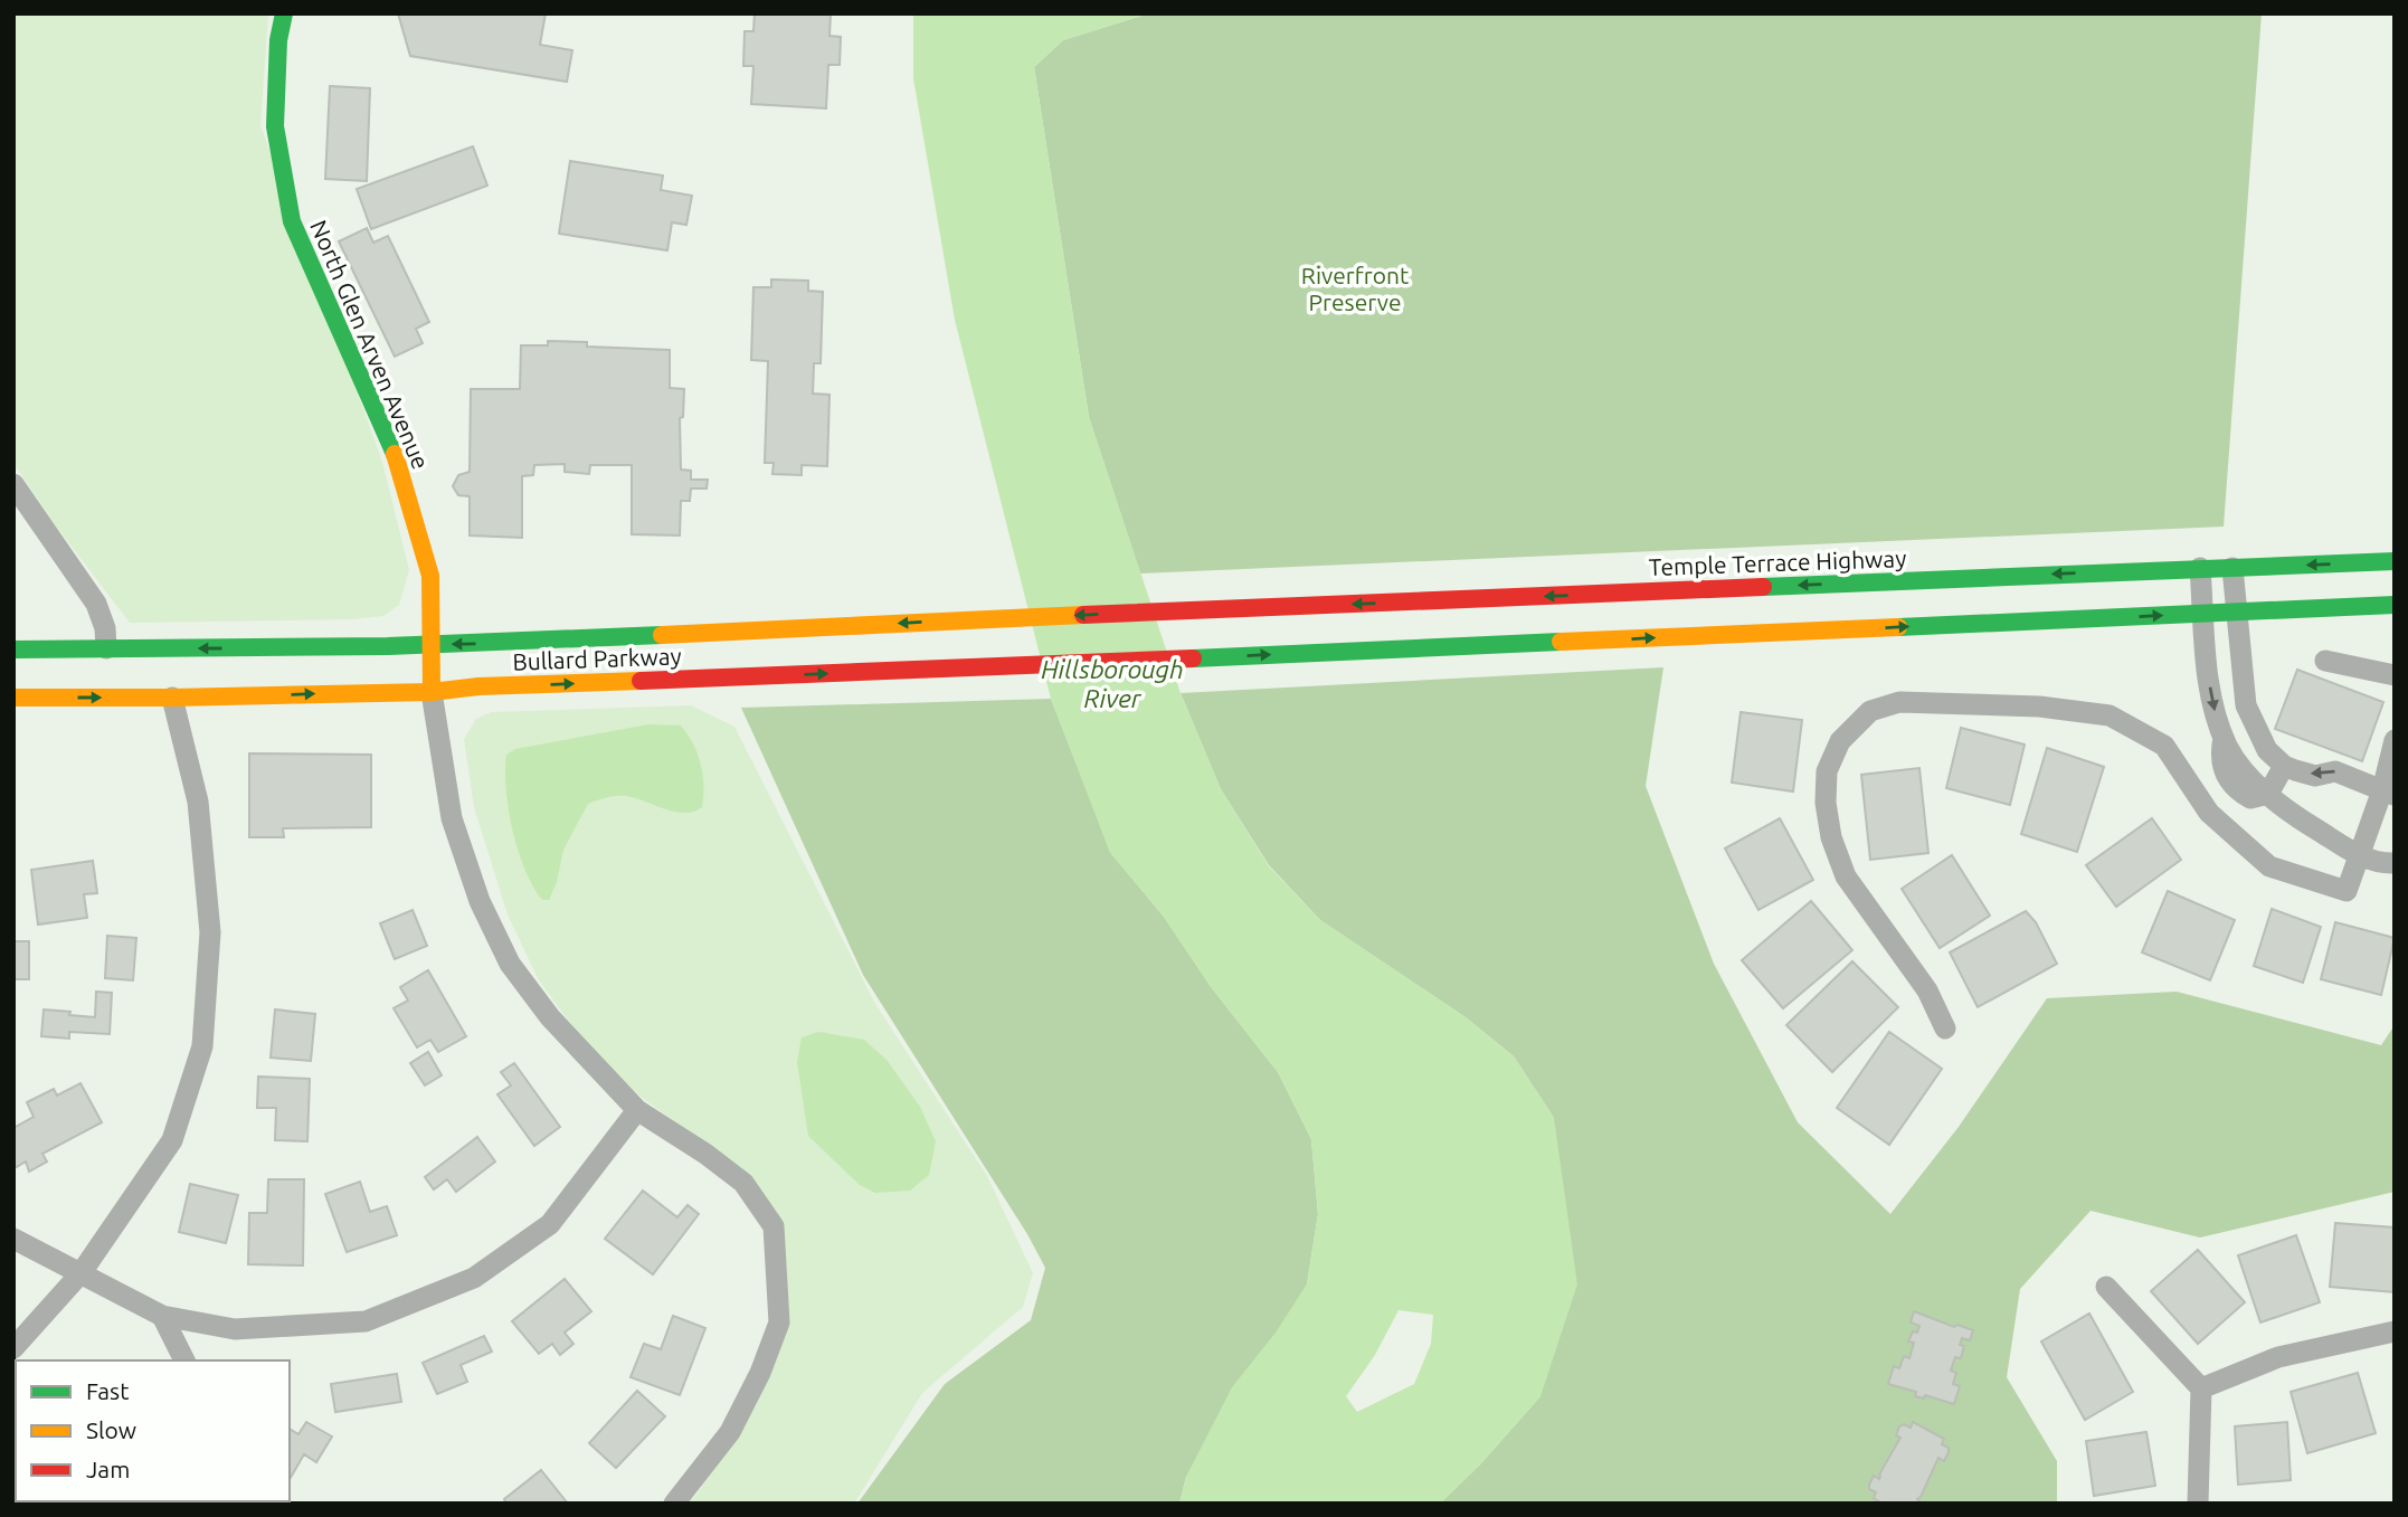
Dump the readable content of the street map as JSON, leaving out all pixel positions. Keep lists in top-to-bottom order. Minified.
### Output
{"streets":{"main road":["North Glen Arven Avenue","Temple Terrace Highway","Bullard Parkway"]},"crossings":[["North Glen Arven Avenue","Bullard Parkway"],["Temple Terrace Highway","Bullard Parkway"]],"one_way":["Temple Terrace Highway"],"water":["Hillsborough River"],"parks":["Riverfront Preserve"],"legend":["Fast","Slow","Jam"]}
